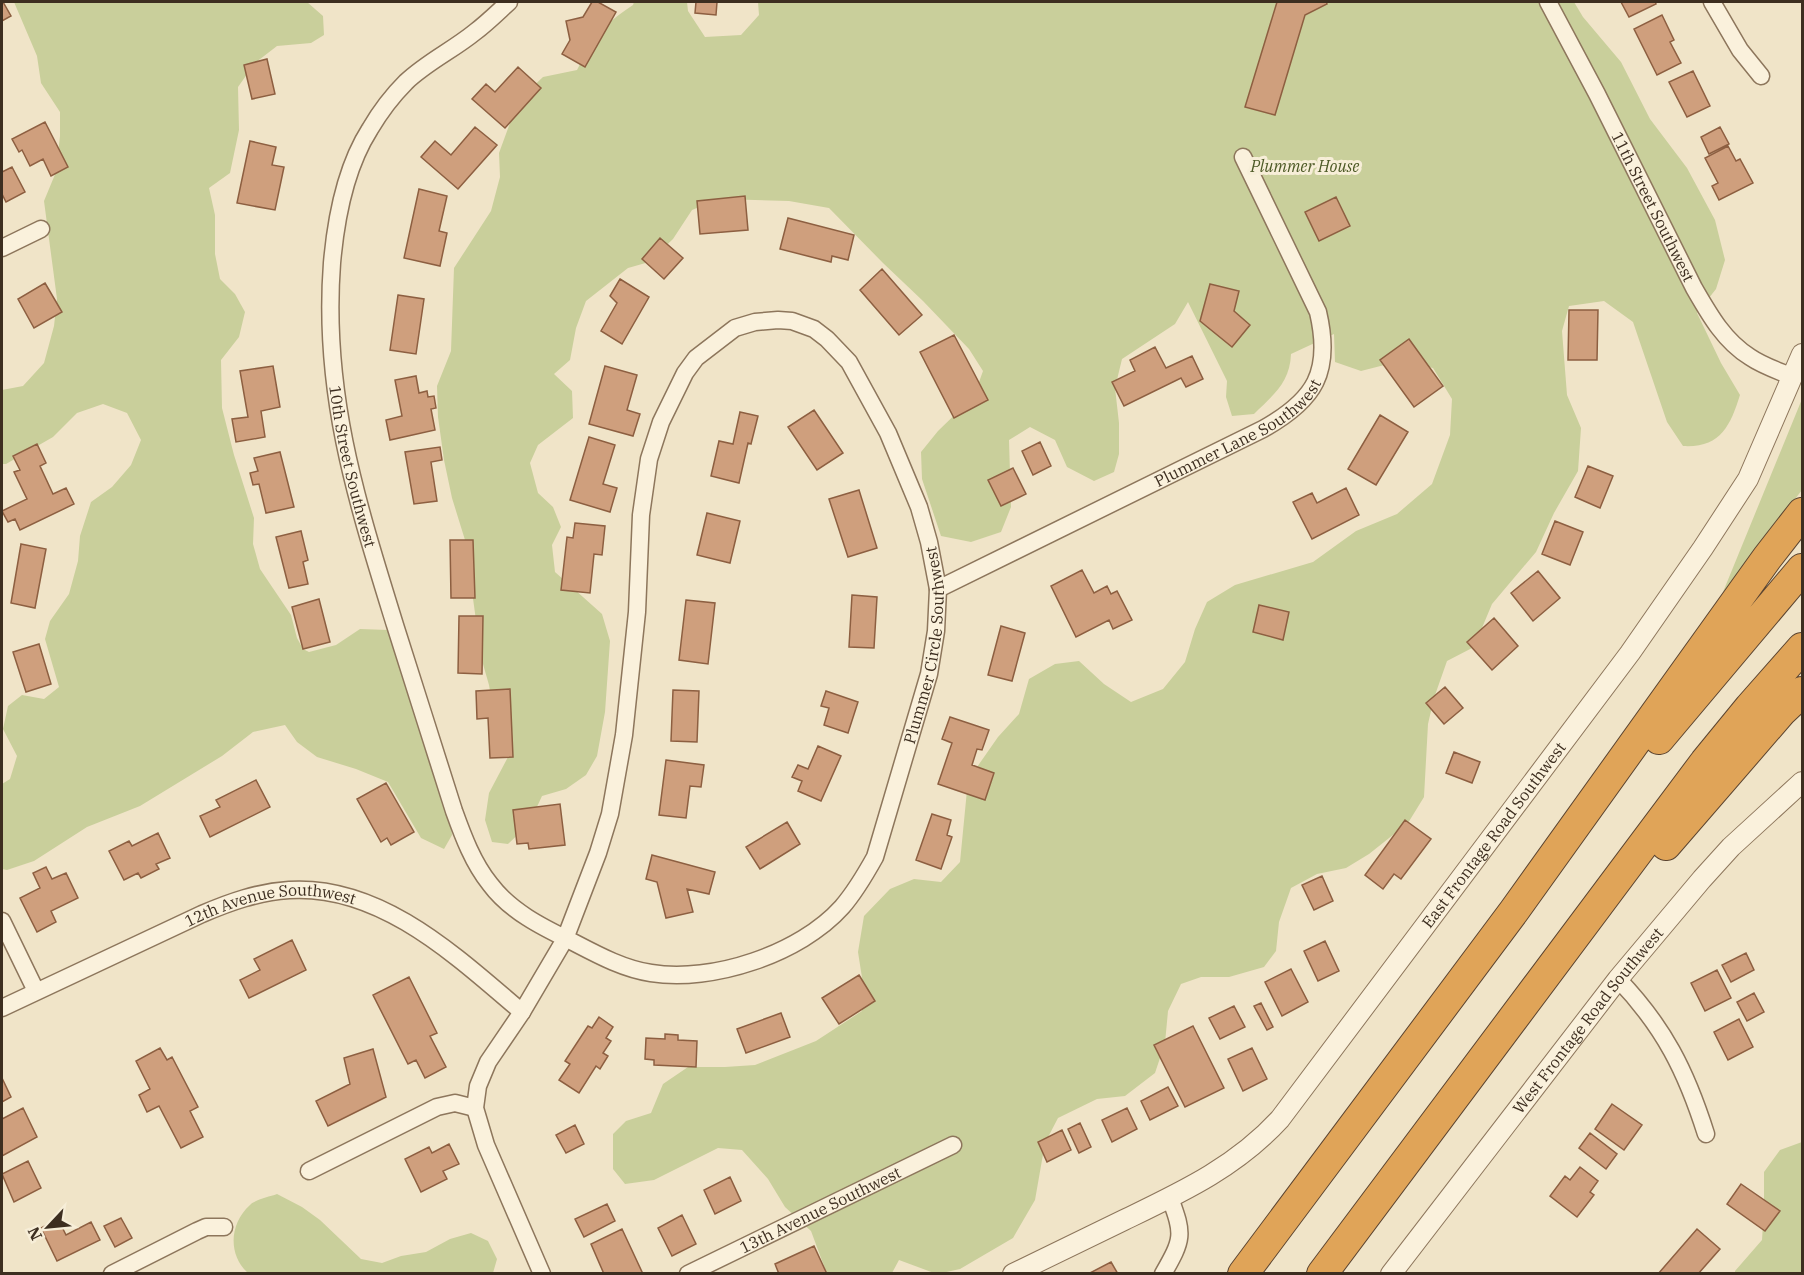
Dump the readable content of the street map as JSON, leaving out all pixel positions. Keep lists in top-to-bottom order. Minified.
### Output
{"streets":{"street":["11th Street Southwest","Plummer Lane Southwest","10th Street Southwest","Plummer Circle Southwest","East Frontage Road Southwest","12th Avenue Southwest","West Frontage Road Southwest","13th Avenue Southwest"]},"crossings":[["11th Street Southwest","East Frontage Road Southwest"],["Plummer Lane Southwest","Plummer Circle Southwest"],["10th Street Southwest","Plummer Circle Southwest"],["Plummer Circle Southwest","12th Avenue Southwest"]],"parks":["Plummer House"],"north":"bottom left"}
